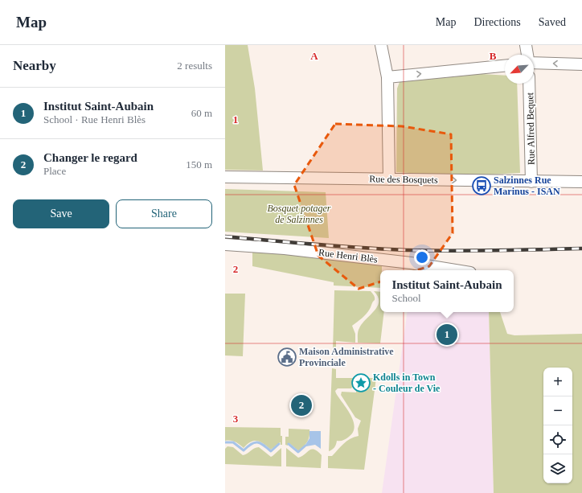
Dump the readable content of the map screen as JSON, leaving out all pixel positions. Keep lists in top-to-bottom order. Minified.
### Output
{"streets":{"street":["Rue Alfred Bequet","Rue des Bosquets","Rue Henri Blès"]},"crossings":[["Rue Alfred Bequet","Rue des Bosquets"]],"one_way":["Rue des Bosquets"],"parks":["Bosquet potager de Salzinnes"],"places":{"bus stop":["Salzinnes Rue Marinus - ISAN"],"public building":["Maison Administrative Provinciale"],"place":["Kdolls in Town - Couleur de Vie"]},"north":"bottom left","page":{"header":"Map","nav":["Map","Directions","Saved"],"heading":["Nearby","2 results"],"list":[{"mark":"1","name":"Institut Saint-Aubain","note":"School · Rue Henri Blès","value":"60 m"},{"mark":"2","name":"Changer le regard","note":"Place","value":"150 m"}],"buttons":["Save","Share"],"popup":["Institut Saint-Aubain","School"],"pins":["1","2"],"map_buttons":["+","−"]},"grid":{"columns":["A","B"],"rows":["1","2","3"]}}
